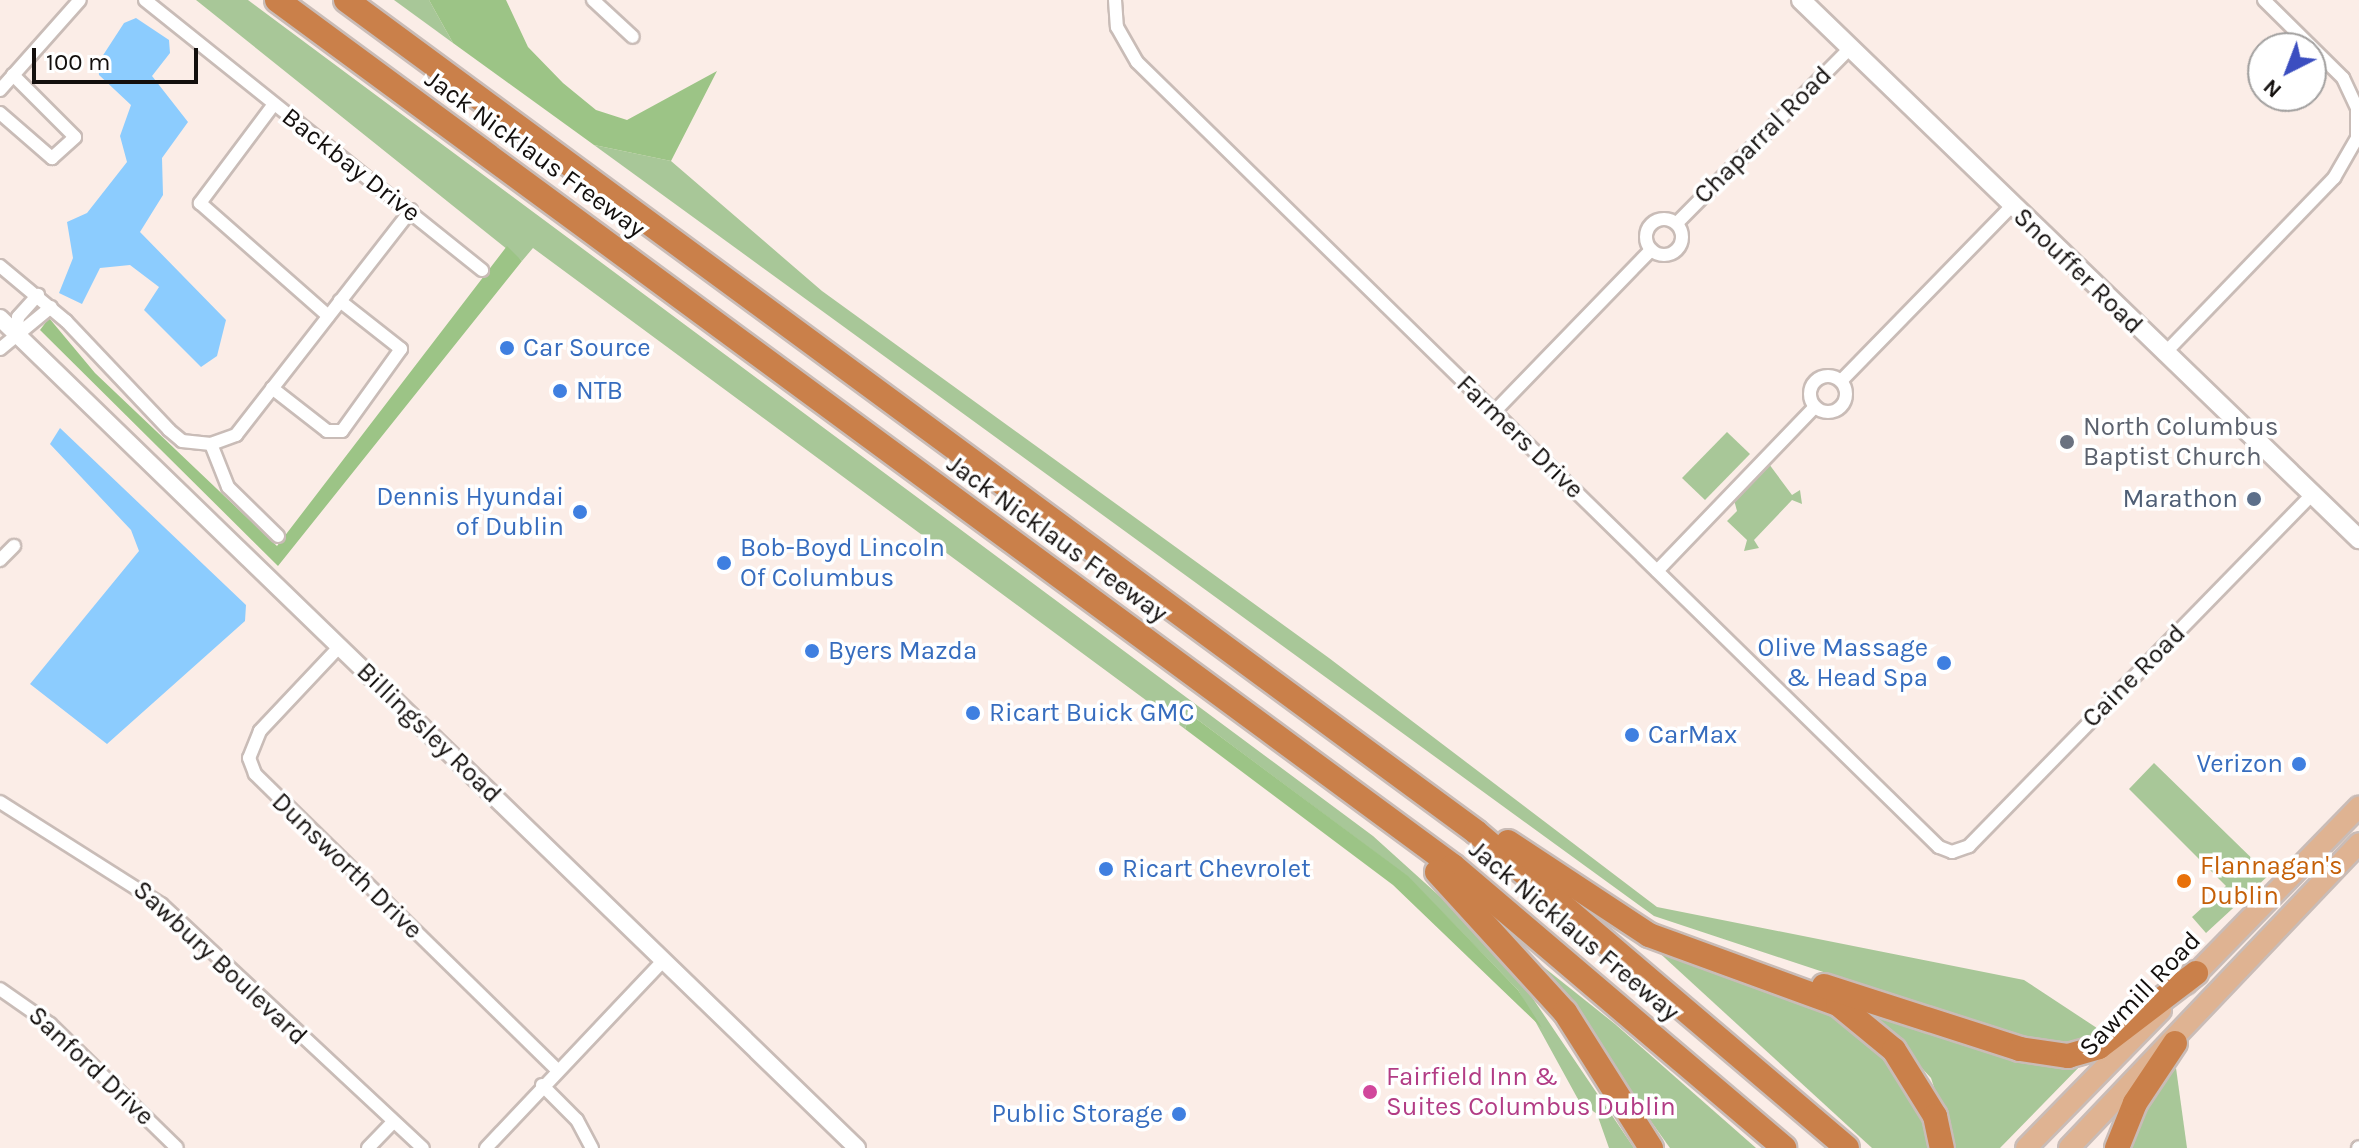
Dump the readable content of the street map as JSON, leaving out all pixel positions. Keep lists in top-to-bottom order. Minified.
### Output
{"streets":{"highway":["Jack Nicklaus Freeway"],"main road":["Snouffer Road","Sawmill Road"],"street":["Chaparral Road","Backbay Drive","Farmers Drive","Caine Road","Billingsley Road","Dunsworth Drive","Sawbury Boulevard","Sanford Drive"]},"crossings":[["Chaparral Road","Snouffer Road"],["Chaparral Road","Farmers Drive"],["Snouffer Road","Caine Road"],["Farmers Drive","Caine Road"],["Billingsley Road","Dunsworth Drive"]],"places":["Car Source","NTB","North Columbus Baptist Church","Marathon","Dennis Hyundai of Dublin","Bob-Boyd Lincoln Of Columbus","Byers Mazda","Olive Massage & Head Spa","Ricart Buick GMC","CarMax","Verizon","Ricart Chevrolet","Flannagan's Dublin","Fairfield Inn & Suites Columbus Dublin","Public Storage"],"scale_bar":"100 m","north":"bottom left"}
